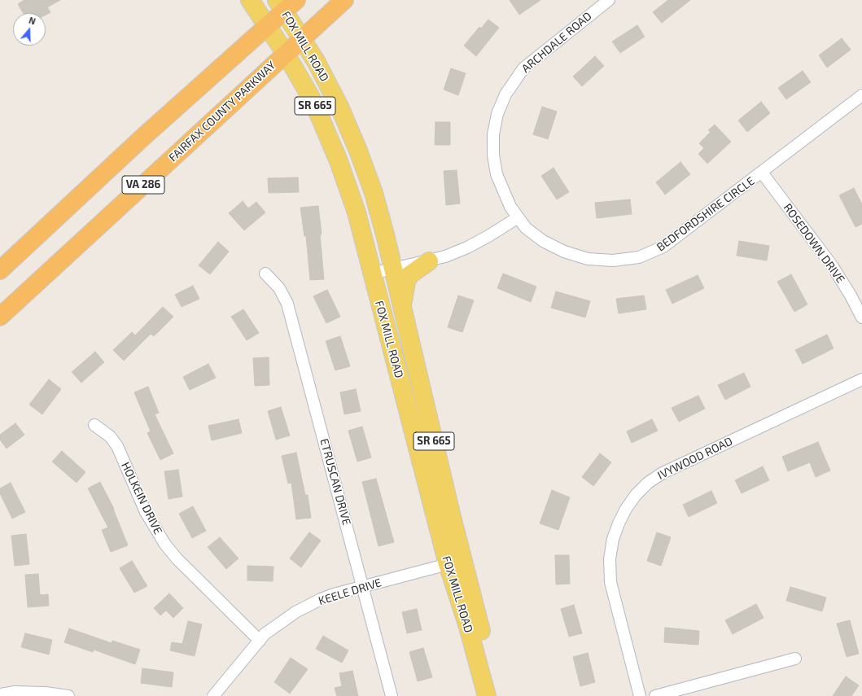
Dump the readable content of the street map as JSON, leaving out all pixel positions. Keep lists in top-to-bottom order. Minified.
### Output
{"streets":{"highway":["FAIRFAX COUNTY PARKWAY","VA 286"],"main road":["FOX MILL ROAD","SR 665"],"street":["ARCHDALE ROAD","BEDFORDSHIRE CIRCLE","ROSEDOWN DRIVE","IVYWOOD ROAD","ETRUSCAN DRIVE","HOLKEIN DRIVE","KEELE DRIVE"]},"crossings":[["ARCHDALE ROAD","BEDFORDSHIRE CIRCLE"],["FOX MILL ROAD","FAIRFAX COUNTY PARKWAY"],["FOX MILL ROAD","VA 286"],["FOX MILL ROAD","KEELE DRIVE"],["BEDFORDSHIRE CIRCLE","ROSEDOWN DRIVE"],["ETRUSCAN DRIVE","KEELE DRIVE"],["HOLKEIN DRIVE","KEELE DRIVE"]],"north":"top"}
